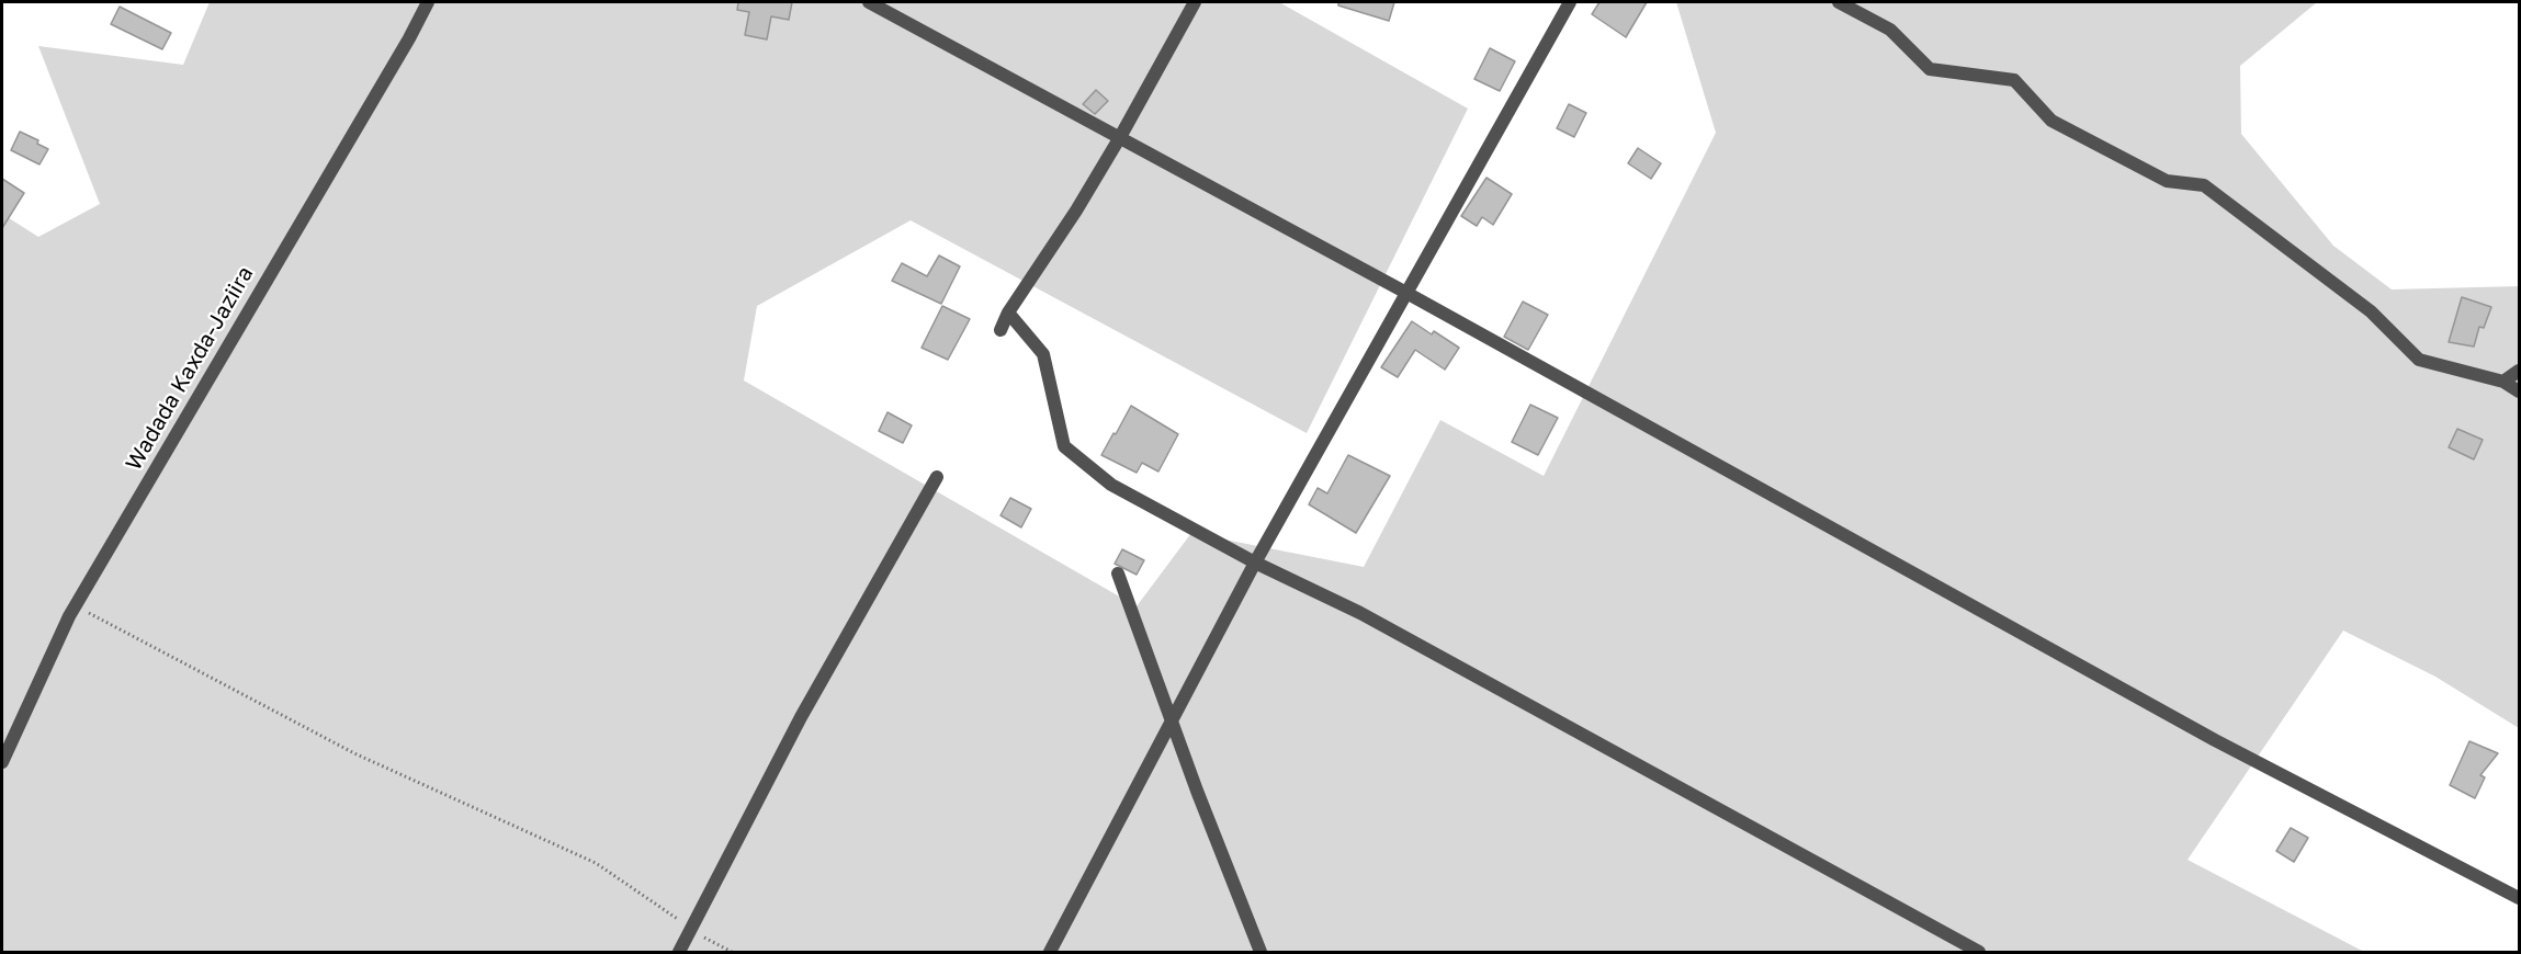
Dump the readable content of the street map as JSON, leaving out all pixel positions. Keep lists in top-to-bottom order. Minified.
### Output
{"streets":{"street":["Wadada Kaxda-Jaziira"]}}
